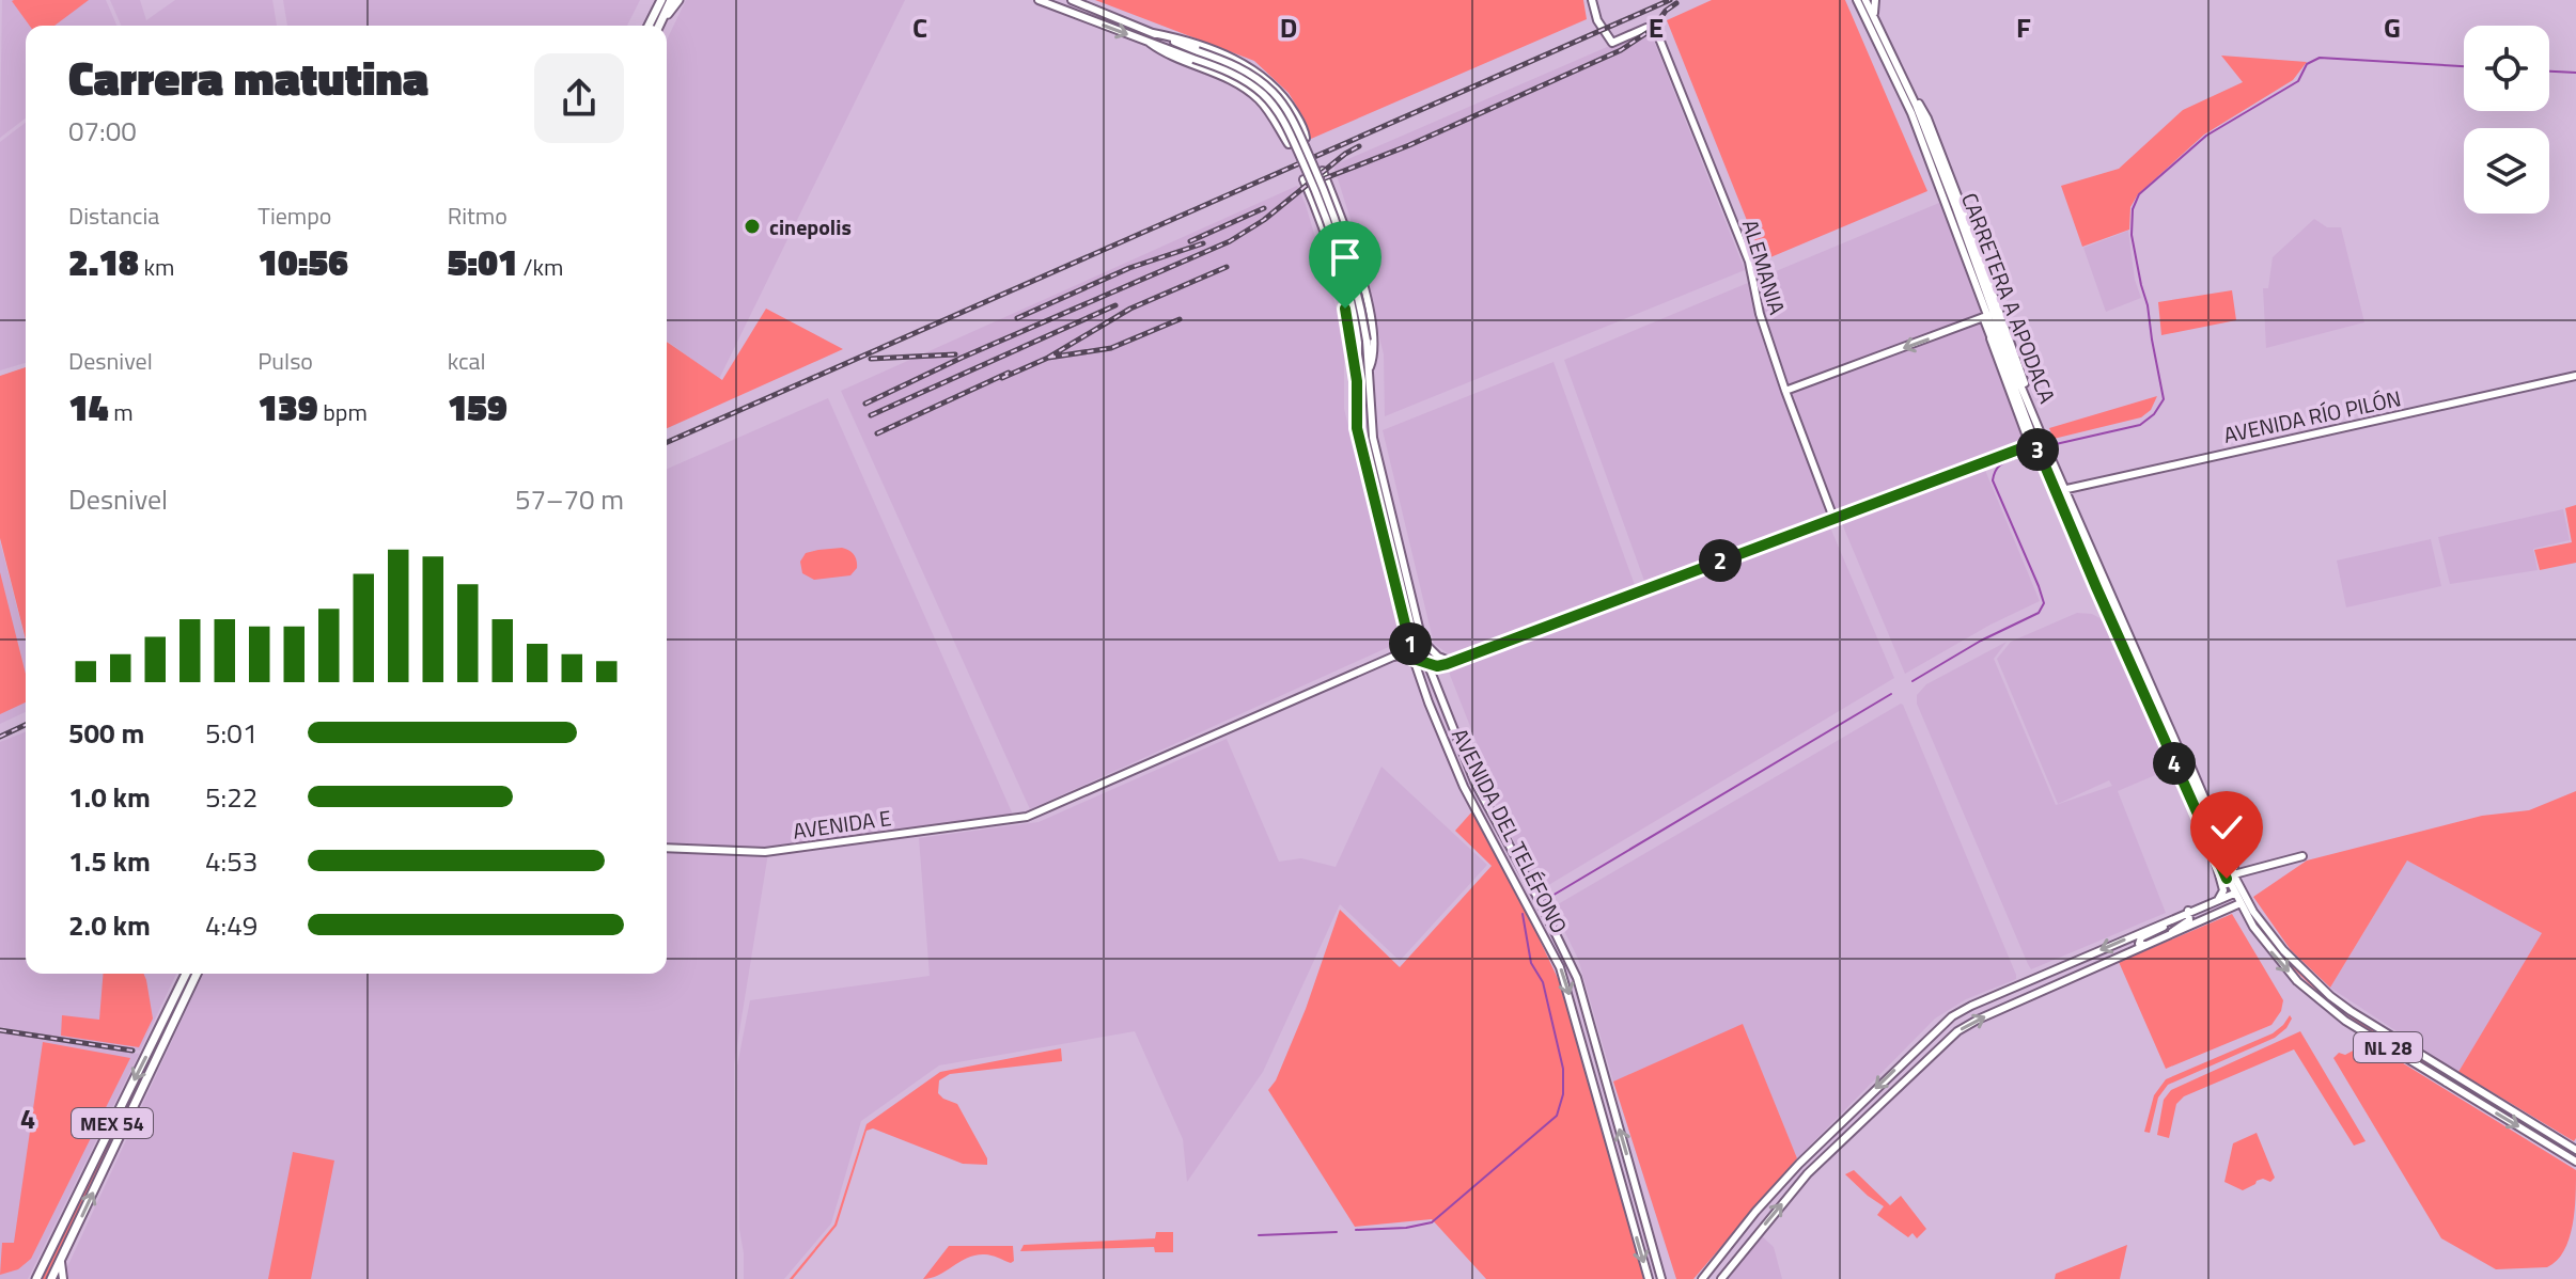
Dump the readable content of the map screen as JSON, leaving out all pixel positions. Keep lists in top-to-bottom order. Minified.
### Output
{"streets":{"highway":["MEX 54"],"main road":["ALEMANIA","CARRETERA A APODACA","AVENIDA RÍO PILÓN","AVENIDA E","AVENIDA DEL TELÉFONO","NL 28"]},"crossings":[["CARRETERA A APODACA","AVENIDA RÍO PILÓN"],["CARRETERA A APODACA","NL 28"],["AVENIDA E","AVENIDA DEL TELÉFONO"]],"places":["cinepolis"],"page":{"heading":["Carrera matutina","07:00"],"stats":[["Distancia","2.18 km"],["Tiempo","10:56"],["Ritmo","5:01 /km"],["Desnivel","14 m"],["Pulso","139 bpm"],["kcal","159"]],"pins":["3","2","1","4"],"chart":["Desnivel","57–70 m"],"list":[{"name":"500 m","note":"5:01"},{"name":"1.0 km","note":"5:22"},{"name":"1.5 km","note":"4:53"},{"name":"2.0 km","note":"4:49"}]},"grid":{"columns":["C","D","E","F","G"],"rows":["4"]}}
